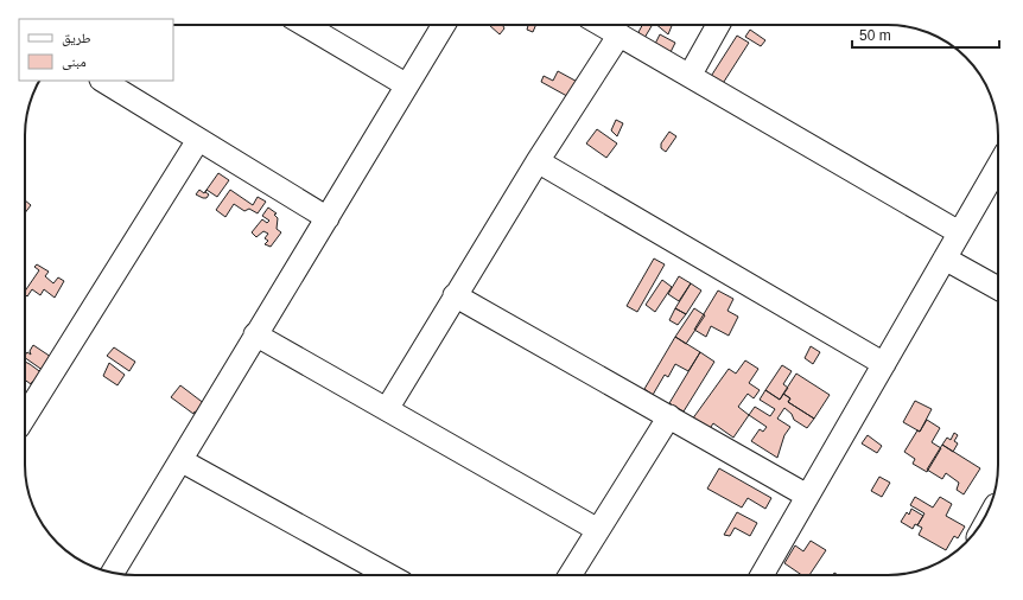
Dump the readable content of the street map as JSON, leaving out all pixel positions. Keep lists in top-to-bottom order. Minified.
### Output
{"legend":["طريق","مبنى"],"scale_bar":"50 m"}
